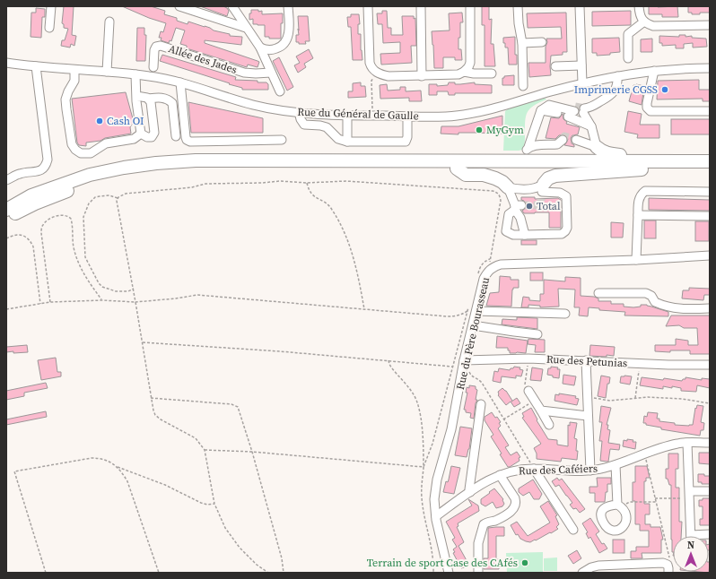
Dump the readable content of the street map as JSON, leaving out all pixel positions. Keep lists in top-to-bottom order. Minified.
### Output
{"streets":{"street":["Allée des Jades","Rue du Général de Gaulle","Rue du Père Bourasseau","Rue des Petunias","Rue des Caféiers"]},"crossings":[["Rue du Père Bourasseau","Rue des Petunias"],["Rue du Père Bourasseau","Rue des Caféiers"]],"places":["Imprimerie CGSS","Cash OI","MyGym","Total","Terrain de sport Case des CAfés"],"north":"top"}
